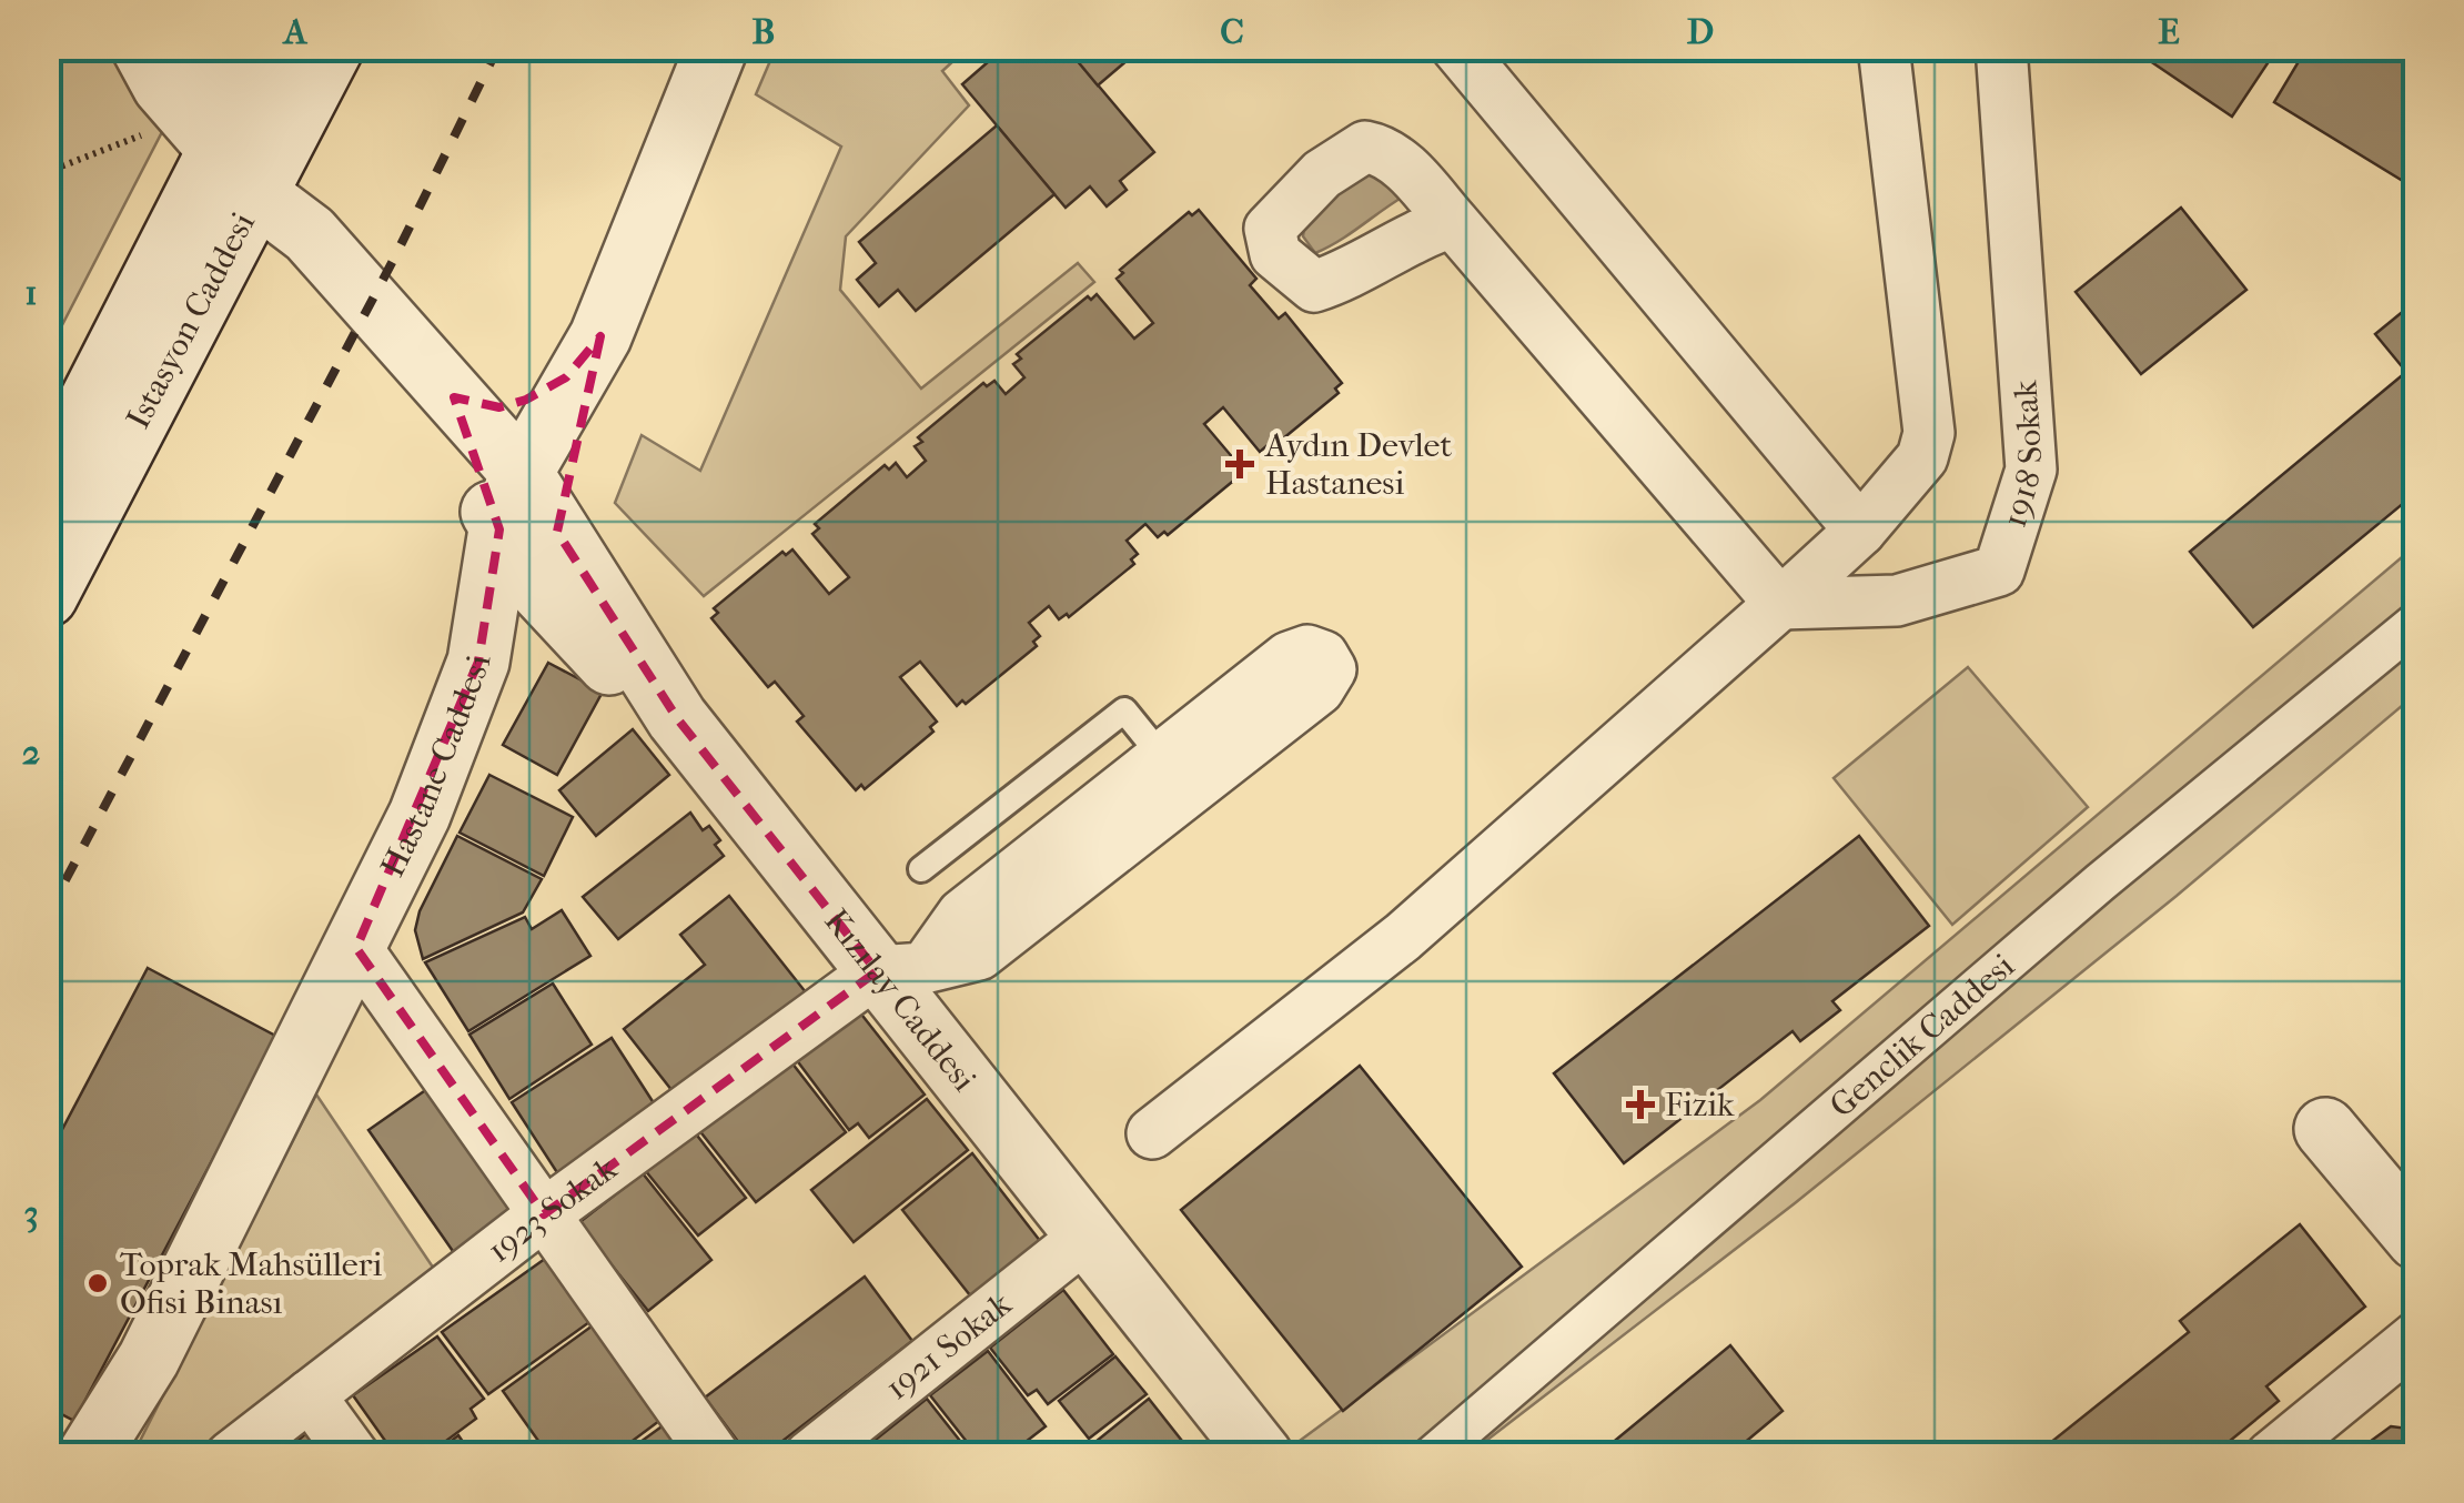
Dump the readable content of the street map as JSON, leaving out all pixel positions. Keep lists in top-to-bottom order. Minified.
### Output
{"streets":{"street":["Istasyon Caddesi","1918 Sokak","Hastane Caddesi","Kızılay Caddesi","Genclik Caddesi","1923 Sokak","1921 Sokak"]},"crossings":[["Hastane Caddesi","Kızılay Caddesi"],["Kızılay Caddesi","1923 Sokak"],["Kızılay Caddesi","1921 Sokak"]],"places":{"health":["Aydın Devlet Hastanesi","Fizik"],"other":["Toprak Mahsülleri Ofisi Binası"]},"grid":{"columns":["A","B","C","D","E"],"rows":["1","2","3"]}}
